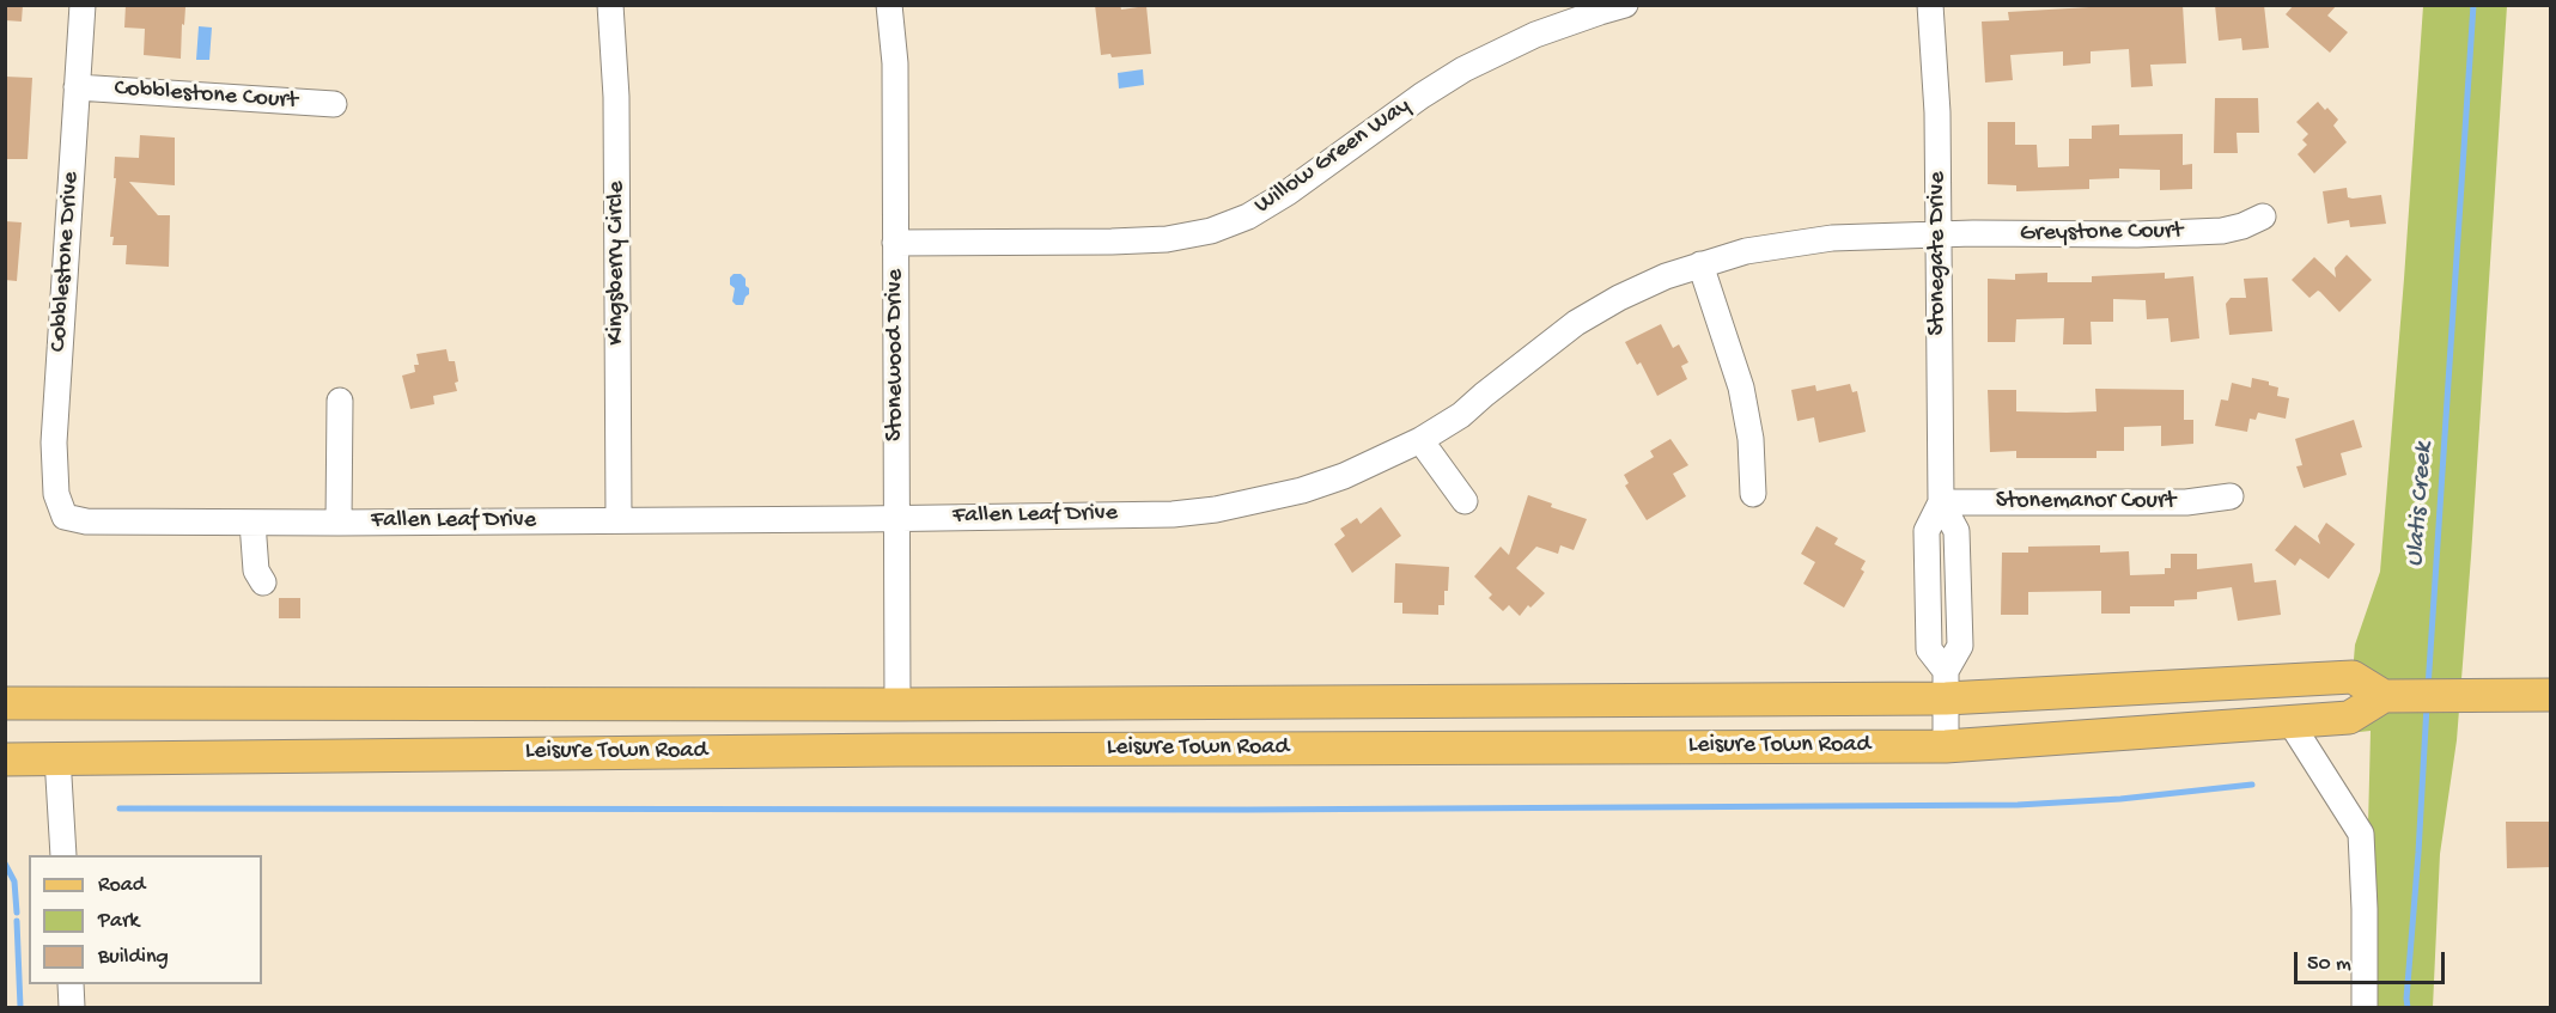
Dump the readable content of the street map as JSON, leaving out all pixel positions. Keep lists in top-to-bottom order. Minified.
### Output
{"streets":{"main road":["Leisure Town Road"],"street":["Cobblestone Court","Willow Green Way","Greystone Court","Stonegate Drive","Cobblestone Drive","Kingsberry Circle","Stonewood Drive","Stonemanor Court","Fallen Leaf Drive"]},"crossings":[["Cobblestone Court","Cobblestone Drive"],["Willow Green Way","Stonewood Drive"],["Greystone Court","Stonegate Drive"],["Greystone Court","Fallen Leaf Drive"],["Stonegate Drive","Stonemanor Court"],["Stonegate Drive","Fallen Leaf Drive"],["Stonegate Drive","Leisure Town Road"],["Cobblestone Drive","Fallen Leaf Drive"],["Kingsberry Circle","Fallen Leaf Drive"],["Stonewood Drive","Fallen Leaf Drive"],["Stonewood Drive","Leisure Town Road"]],"water":["Ulatis Creek"],"legend":["Road","Park","Building"],"scale_bar":"50 m"}
